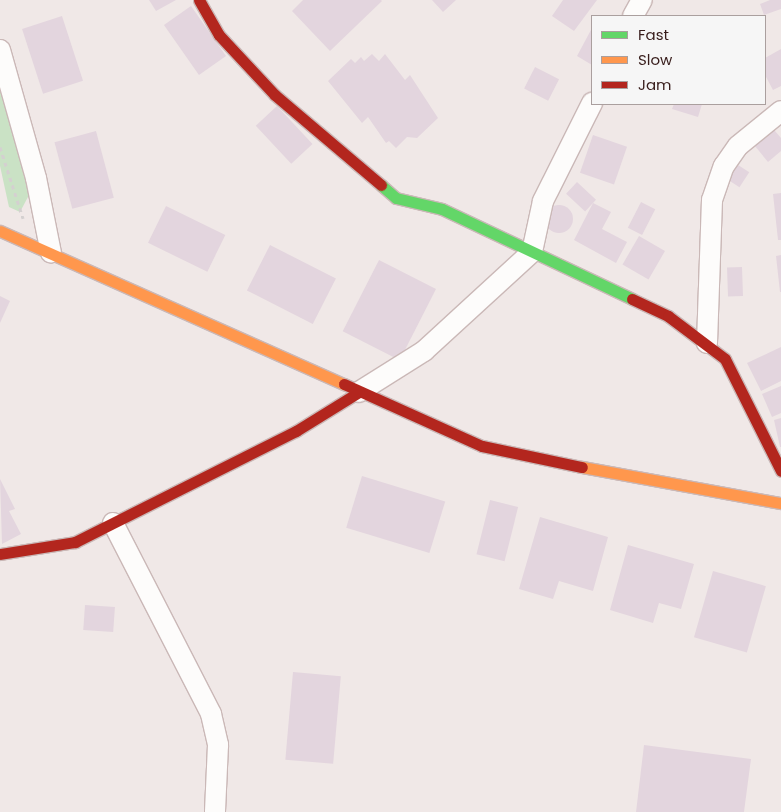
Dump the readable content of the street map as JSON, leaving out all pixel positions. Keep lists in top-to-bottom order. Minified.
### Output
{"legend":["Fast","Slow","Jam"]}
